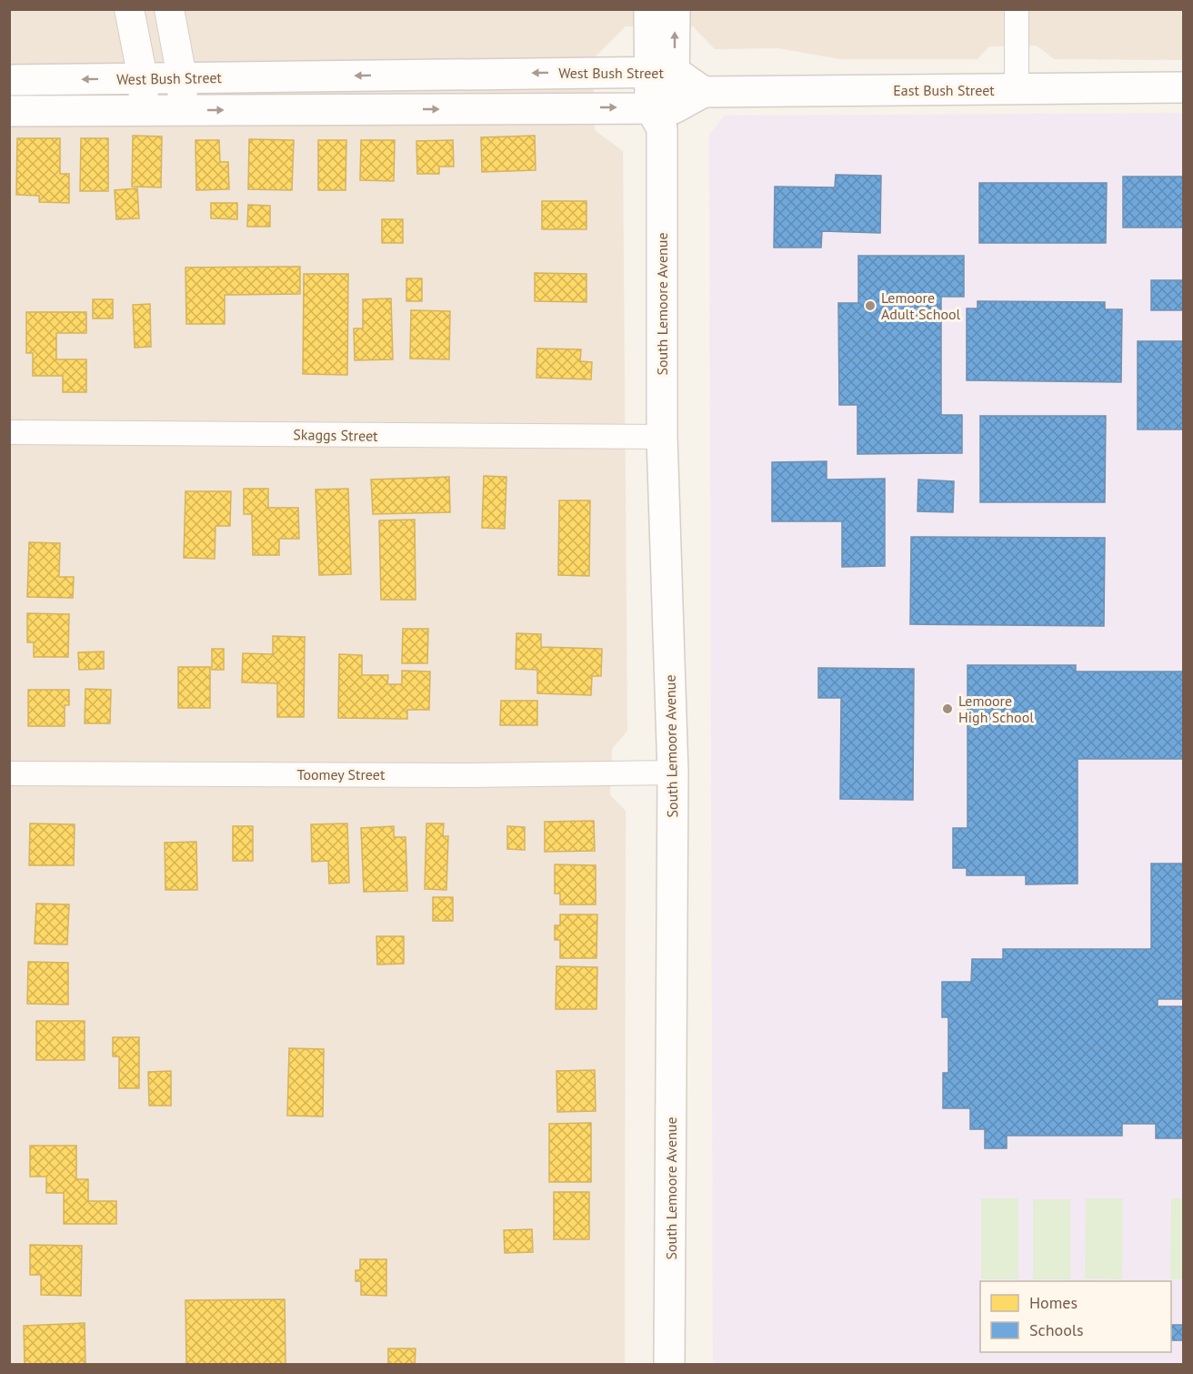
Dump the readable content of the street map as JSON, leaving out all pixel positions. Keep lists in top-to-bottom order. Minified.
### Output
{"streets":{"main road":["West Bush Street","East Bush Street","South Lemoore Avenue"],"street":["Skaggs Street","Toomey Street"]},"crossings":[["West Bush Street","East Bush Street"],["West Bush Street","South Lemoore Avenue"],["South Lemoore Avenue","Skaggs Street"],["South Lemoore Avenue","Toomey Street"]],"places":["Lemoore Adult School","Lemoore High School"],"legend":["Homes","Schools"]}
